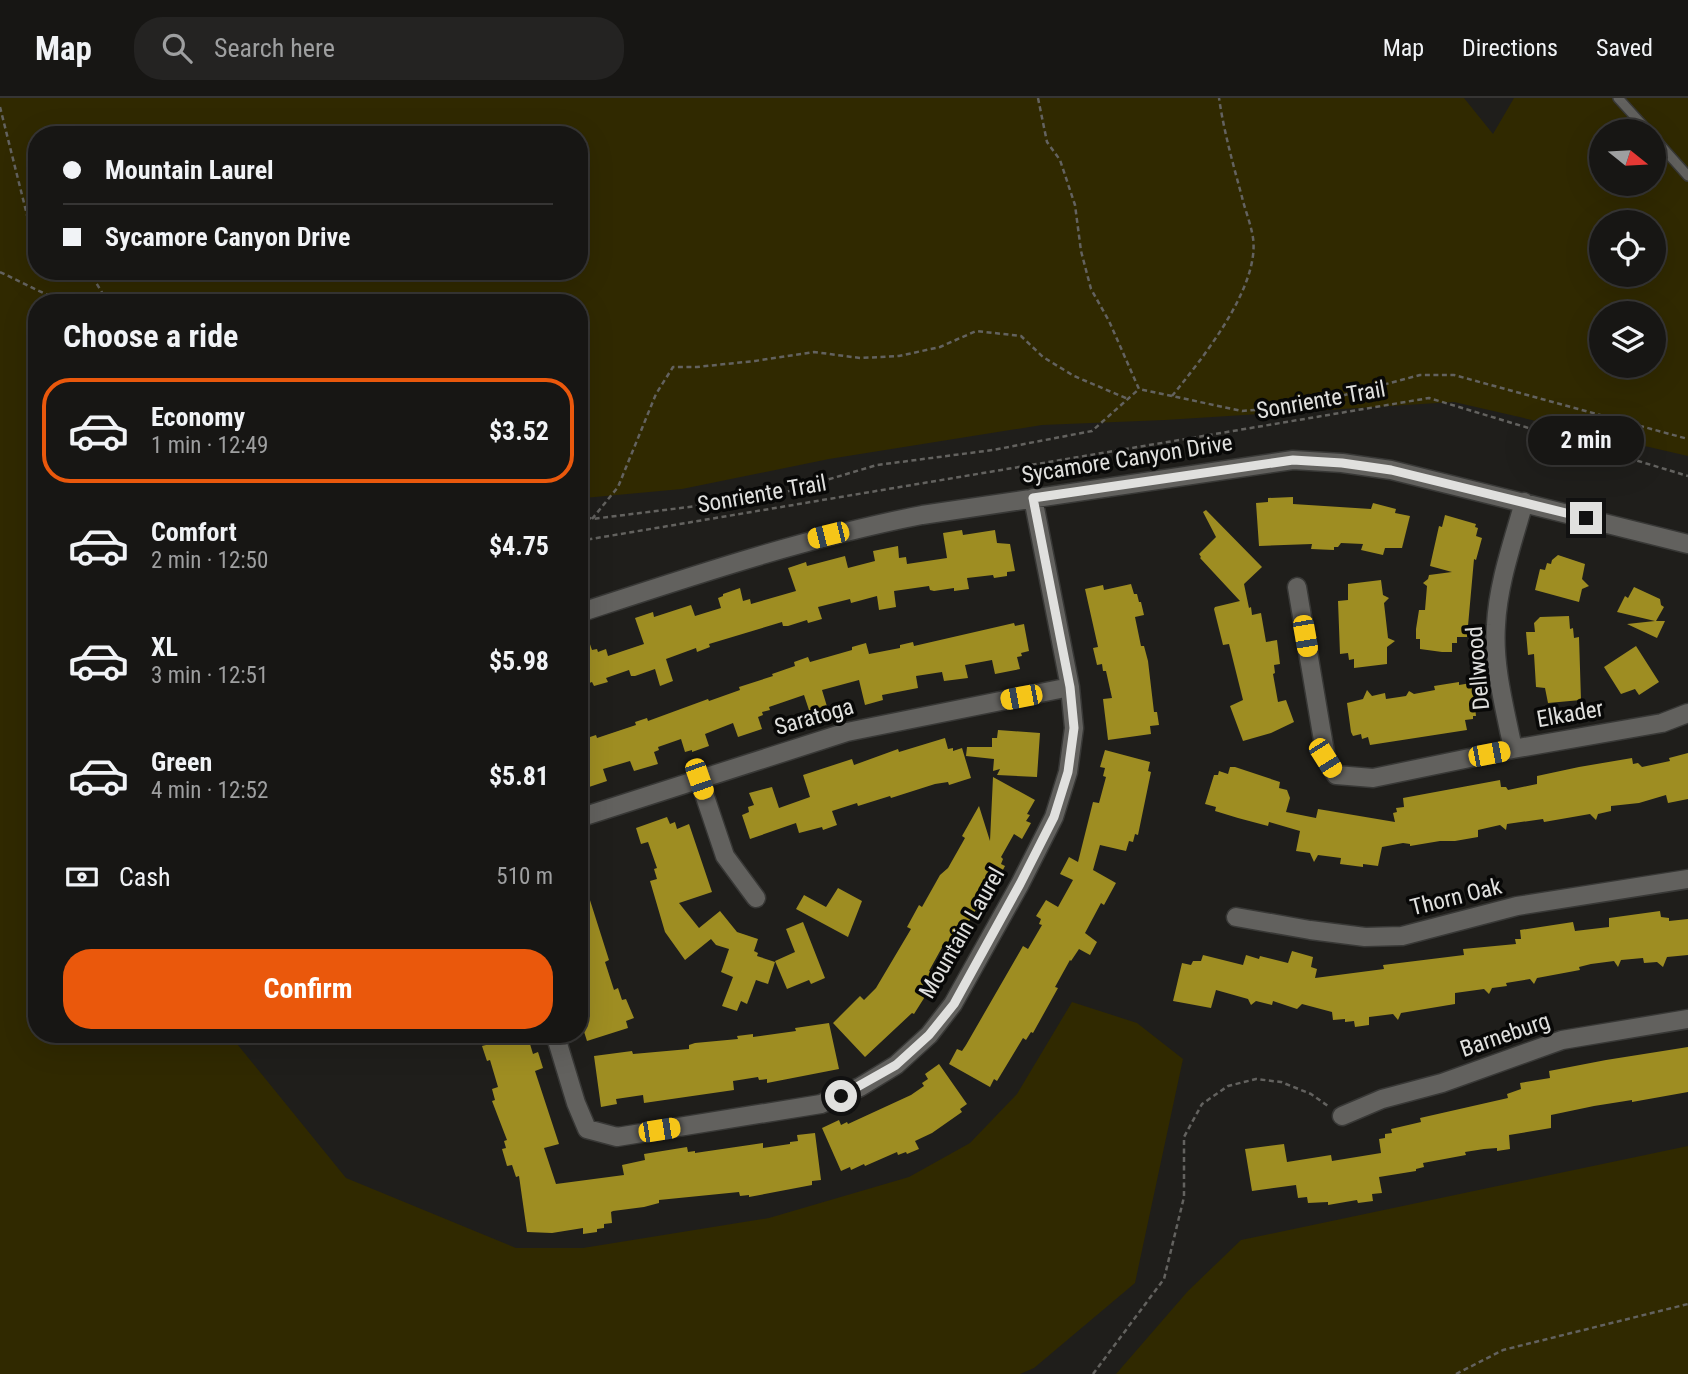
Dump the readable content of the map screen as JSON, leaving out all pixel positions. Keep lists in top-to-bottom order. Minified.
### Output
{"streets":{"street":["Sycamore Canyon Drive","Dellwood","Elkader","Saratoga","Thorn Oak","Mountain Laurel","Barneburg"],"path":["Sonriente Trail"]},"crossings":[["Sycamore Canyon Drive","Dellwood"],["Sycamore Canyon Drive","Mountain Laurel"],["Dellwood","Elkader"],["Saratoga","Mountain Laurel"]],"north":"right","page":{"header":"Map","search":"Search here","nav":["Map","Directions","Saved"],"banner":["Mountain Laurel","Sycamore Canyon Drive"],"heading":"Choose a ride","list":[{"name":"Economy","note":"1 min · 12:49","value":"$3.52"},{"name":"Comfort","note":"2 min · 12:50","value":"$4.75"},{"name":"XL","note":"3 min · 12:51","value":"$5.98"},{"name":"Green","note":"4 min · 12:52","value":"$5.81"}],"bubble":"2 min","pay":["Cash","510 m"],"buttons":"Confirm"}}
